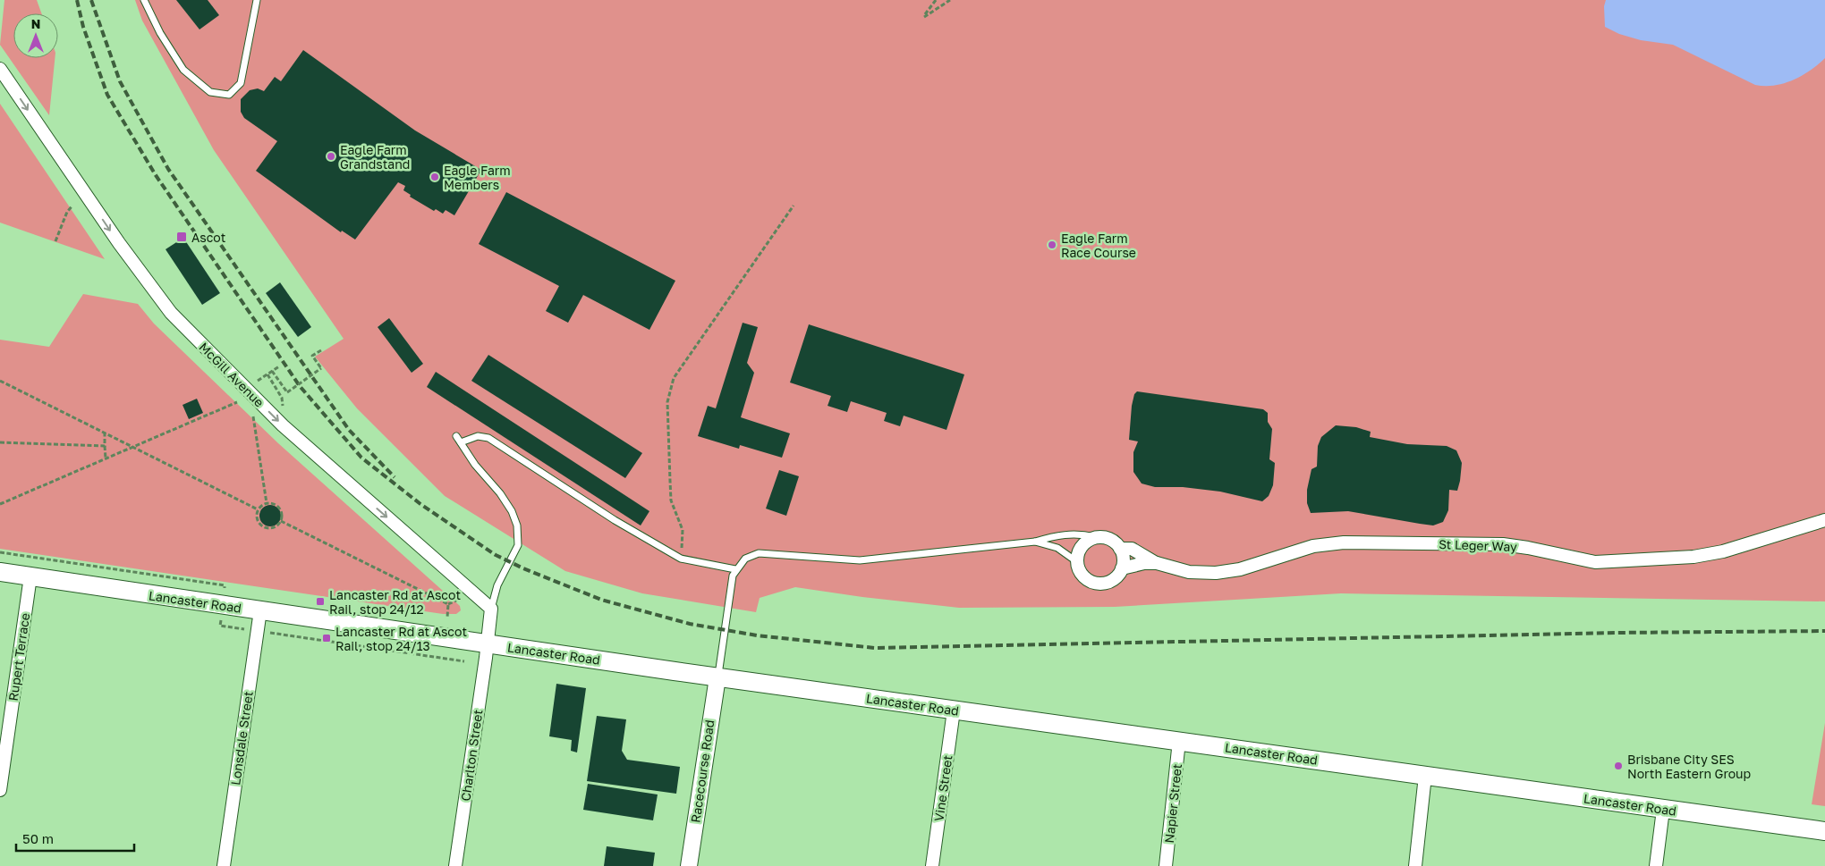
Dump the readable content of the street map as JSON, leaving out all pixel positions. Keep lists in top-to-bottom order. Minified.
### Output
{"streets":{"main road":["Lancaster Road"],"street":["McGill Avenue","St Leger Way","Rupert Terrace","Lonsdale Street","Charlton Street","Racecourse Road","Vine Street","Napier Street"]},"crossings":[["Lancaster Road","Rupert Terrace"],["Lancaster Road","Lonsdale Street"],["Lancaster Road","Charlton Street"],["Lancaster Road","Racecourse Road"],["Lancaster Road","Vine Street"],["Lancaster Road","Napier Street"]],"one_way":["McGill Avenue"],"places":{"other":["Eagle Farm Grandstand","Eagle Farm Members","Eagle Farm Race Course","Brisbane City SES North Eastern Group"],"transit":["Ascot","Lancaster Rd at Ascot Rail, stop 24/12","Lancaster Rd at Ascot Rail, stop 24/13"]},"scale_bar":"50 m","north":"top"}
